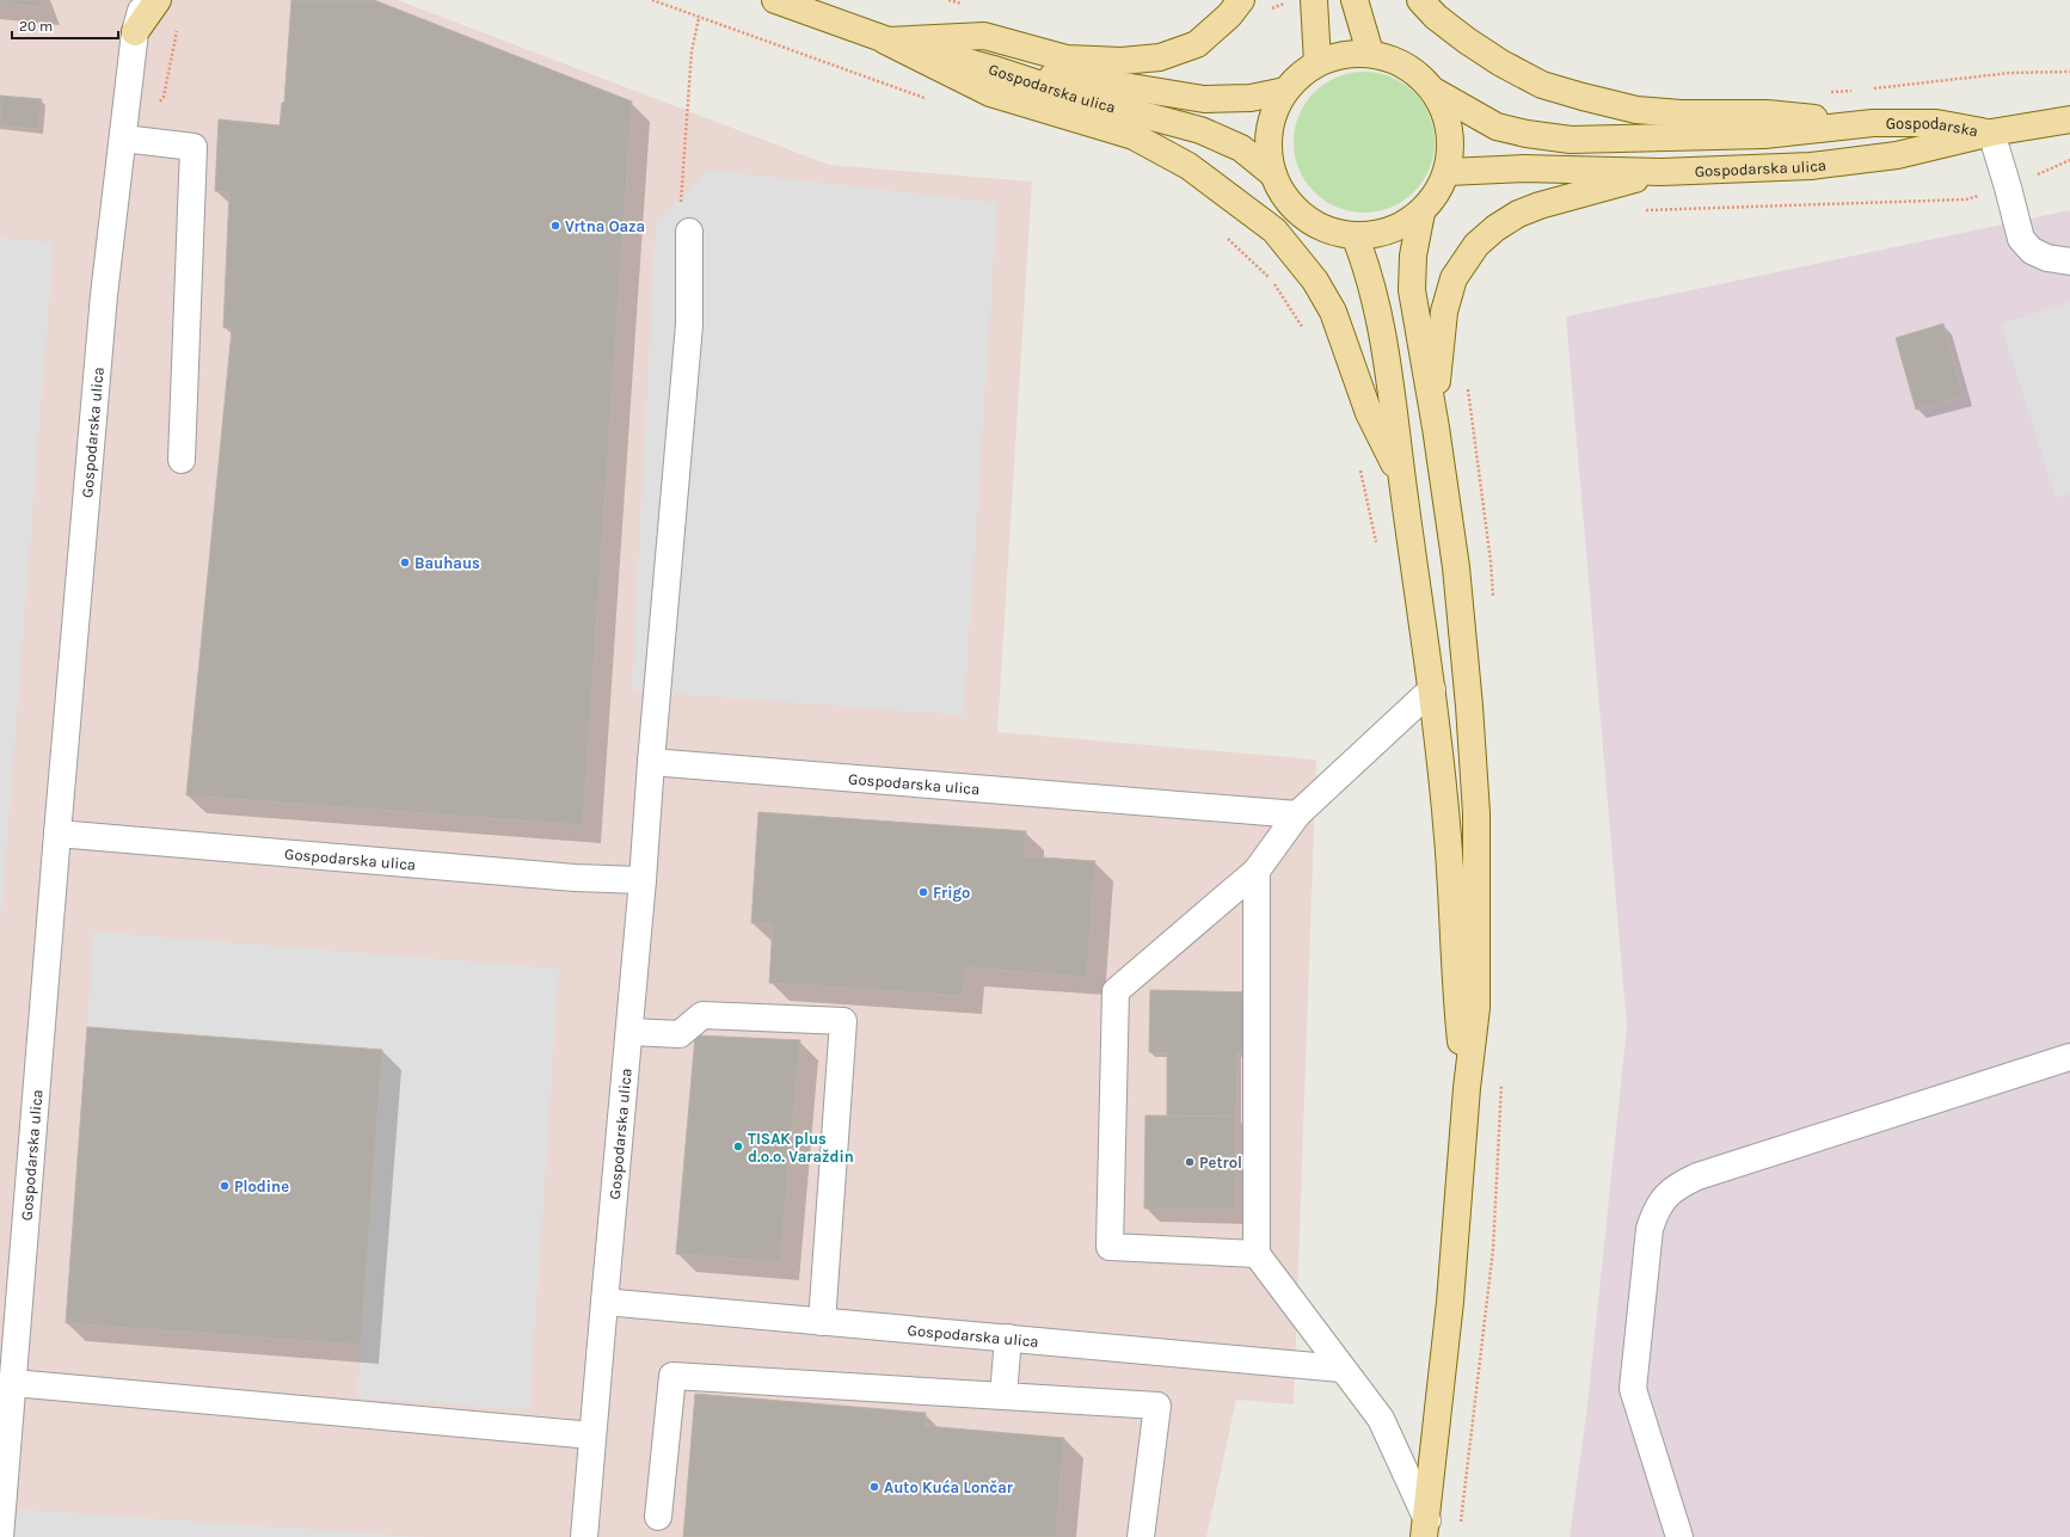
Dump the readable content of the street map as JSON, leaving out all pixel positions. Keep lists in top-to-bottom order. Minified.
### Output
{"streets":{"main road":["Gospodarska ulica","Gospodarska"]},"crossings":[["Gospodarska ulica","Gospodarska"]],"places":["Vrtna Oaza","Bauhaus","Frigo","TISAK plus d.o.o. Varaždin","Petrol","Plodine","Auto Kuća Lončar"],"scale_bar":"20 m"}
